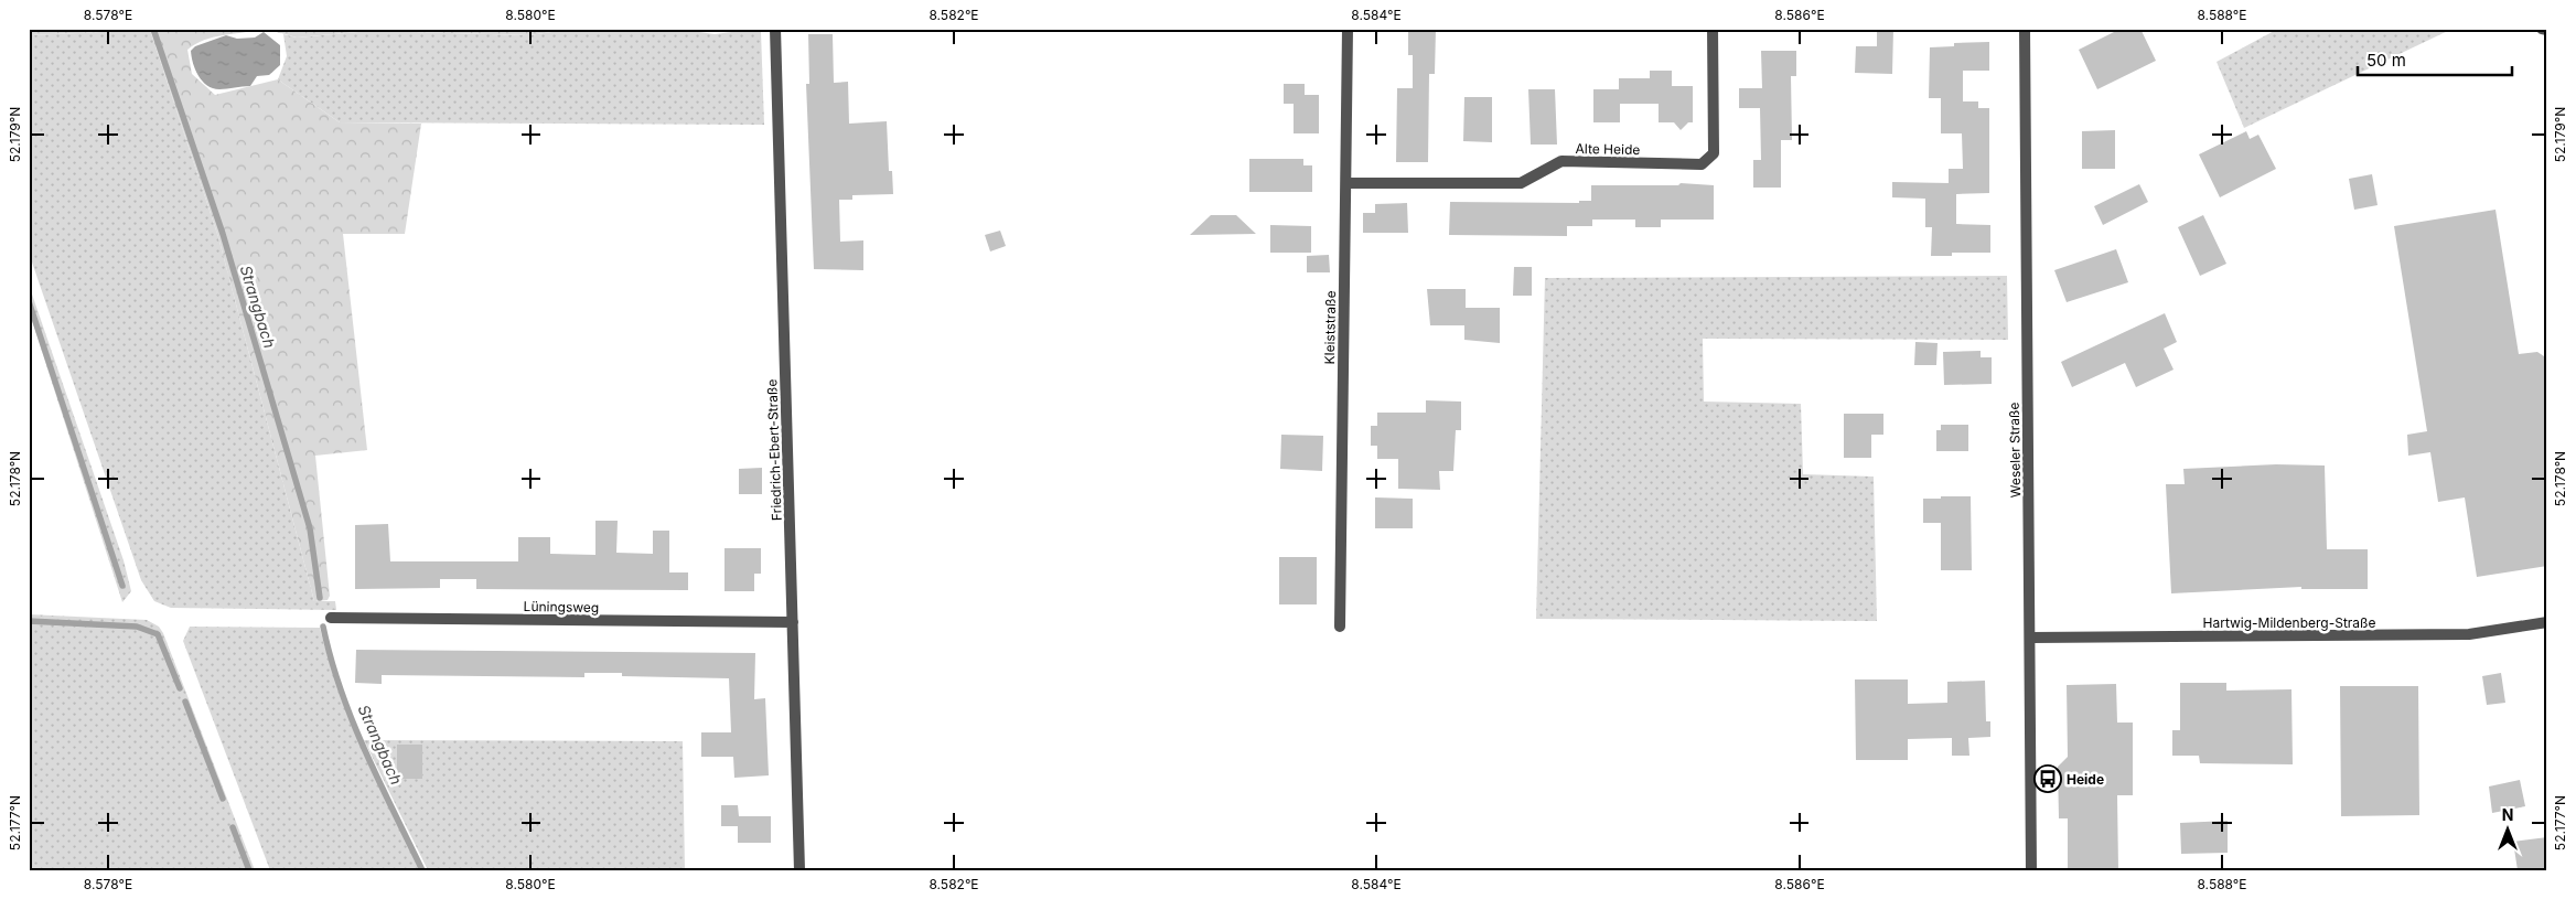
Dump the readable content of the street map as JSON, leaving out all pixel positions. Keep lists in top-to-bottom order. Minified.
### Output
{"streets":{"street":["Alte Heide","Kleiststraße","Friedrich-Ebert-Straße","Weseler Straße","Lüningsweg","Hartwig-Mildenberg-Straße"]},"crossings":[["Alte Heide","Kleiststraße"],["Friedrich-Ebert-Straße","Lüningsweg"],["Weseler Straße","Hartwig-Mildenberg-Straße"]],"water":["Strangbach"],"places":{"bus stop":["Heide"]},"scale_bar":"50 m","north":"top","coordinates":["8.578°E","8.580°E","8.582°E","8.584°E","8.586°E","8.588°E","52.179°N","52.178°N","52.177°N"]}
